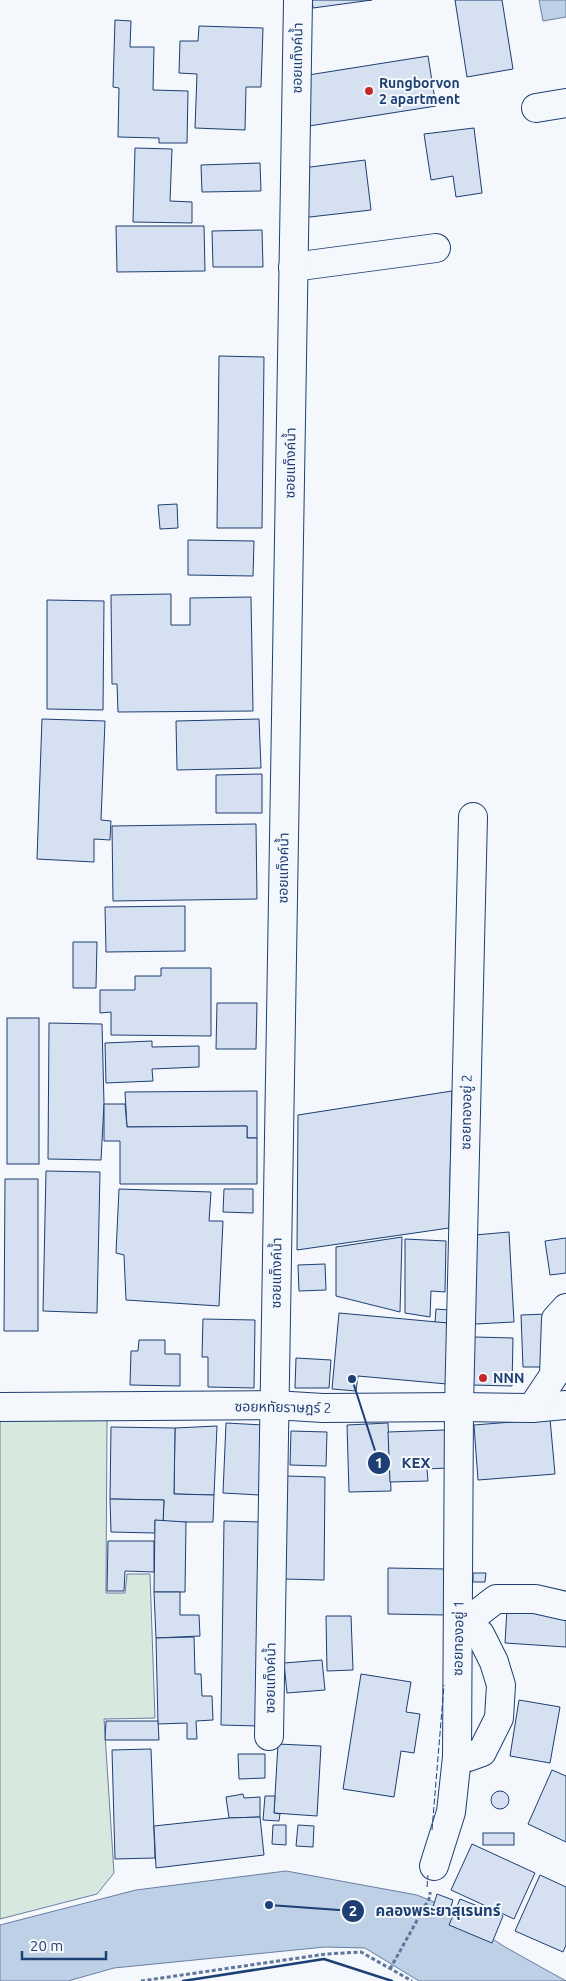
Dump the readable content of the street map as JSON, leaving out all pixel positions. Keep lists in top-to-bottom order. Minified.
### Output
{"streets":{"street":["ซอยแท็งค์น้ำ","ซอยทองอยู่ 2","ซอยหทัยราษฎร์ 2","ซอยทองอยู่ 1"]},"crossings":[["ซอยแท็งค์น้ำ","ซอยหทัยราษฎร์ 2"],["ซอยทองอยู่ 2","ซอยหทัยราษฎร์ 2"],["ซอยทองอยู่ 2","ซอยทองอยู่ 1"],["ซอยหทัยราษฎร์ 2","ซอยทองอยู่ 1"]],"places":["Rungborvon 2 apartment","NNN","KEX","คลองพระยาสุเรนทร์"],"scale_bar":"20 m"}
